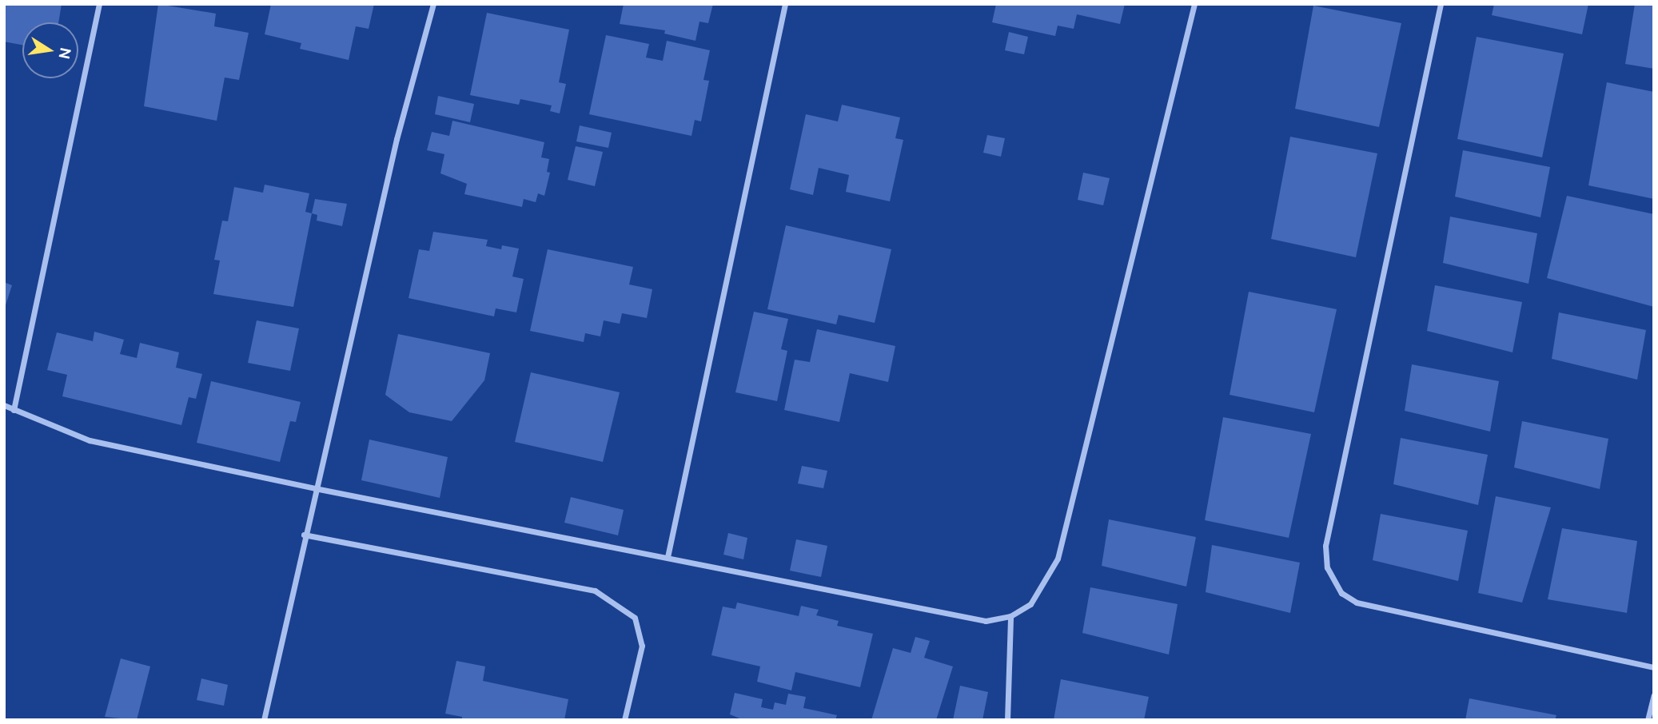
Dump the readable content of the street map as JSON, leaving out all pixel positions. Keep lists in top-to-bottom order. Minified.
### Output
{"north":"right"}
